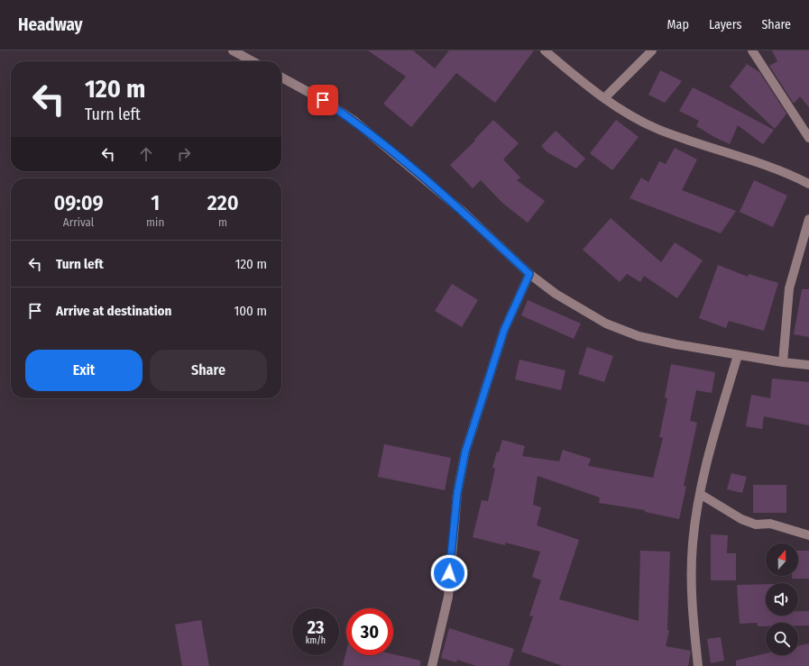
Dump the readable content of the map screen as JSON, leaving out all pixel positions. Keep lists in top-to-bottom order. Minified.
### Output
{"north":"top","page":{"header":"Headway","nav":["Map","Layers","Share"],"turn":["120 m","Turn left"],"eta":["09:09","Arrival","1","min","220","m"],"list":[{"name":"Turn left","value":"120 m"},{"name":"Arrive at destination","value":"100 m"}],"buttons":["Exit","Share"],"speed":"23 km/h","limit":"30"}}
